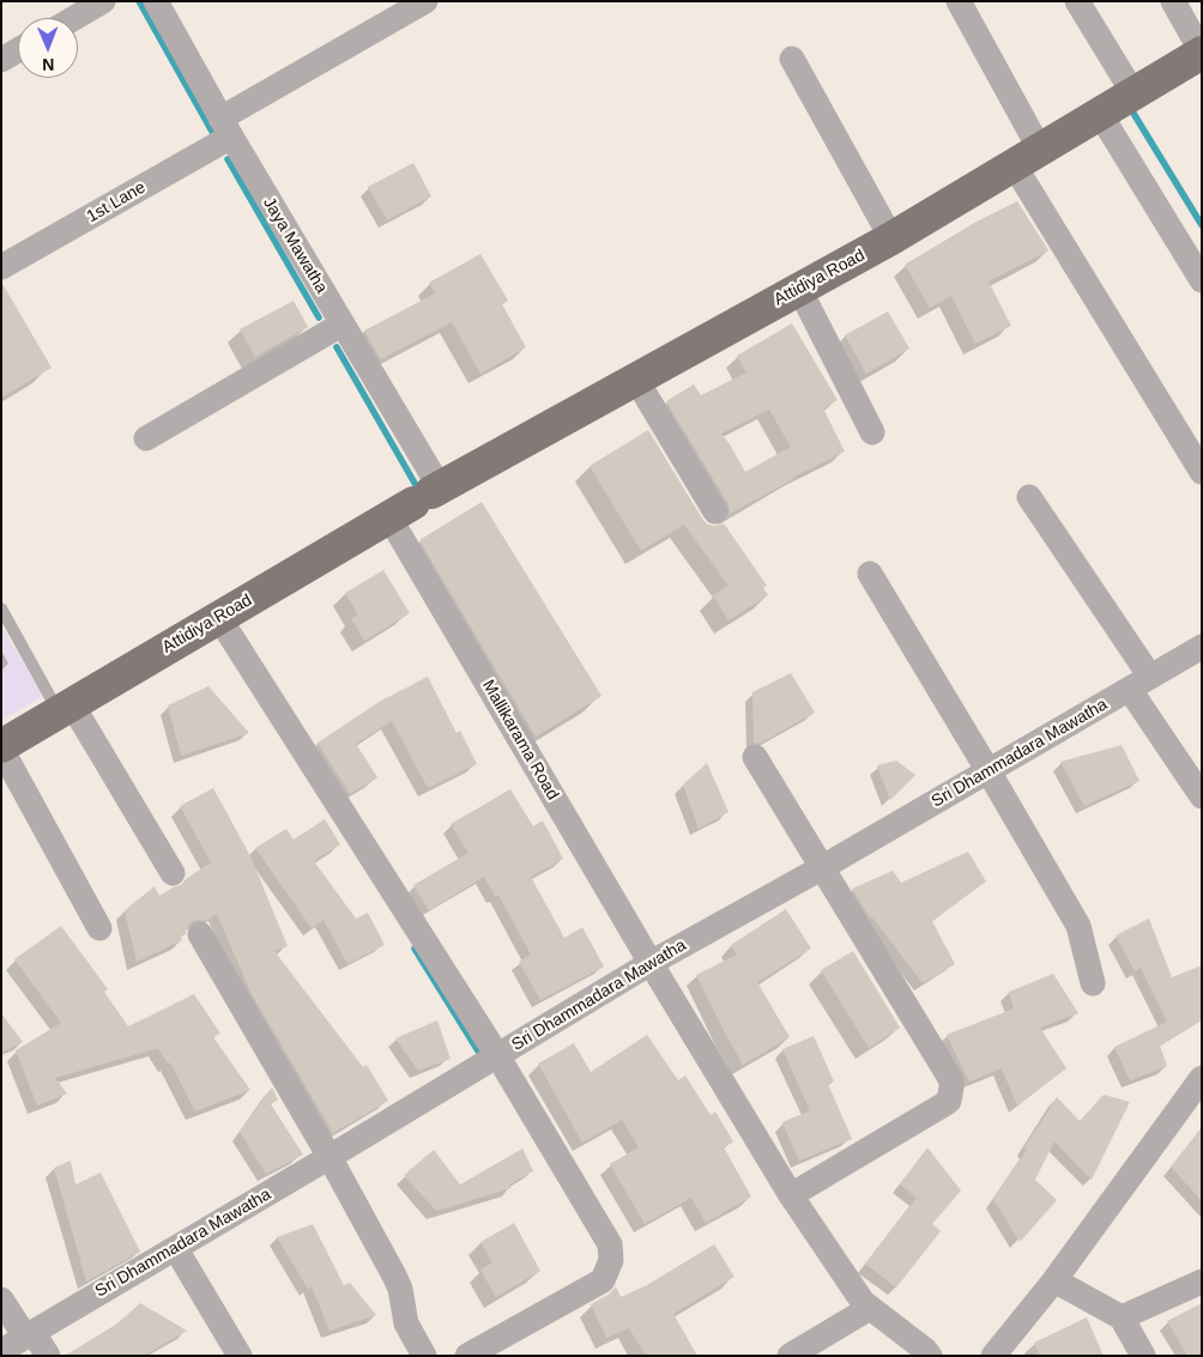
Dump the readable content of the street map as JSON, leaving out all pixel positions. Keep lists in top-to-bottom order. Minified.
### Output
{"streets":{"main road":["Attidiya Road"],"street":["1st Lane","Jaya Mawatha","Mallikarama Road","Sri Dhammadara Mawatha"]},"crossings":[["1st Lane","Jaya Mawatha"],["Jaya Mawatha","Attidiya Road"],["Jaya Mawatha","Mallikarama Road"],["Attidiya Road","Mallikarama Road"],["Mallikarama Road","Sri Dhammadara Mawatha"]],"north":"bottom"}
